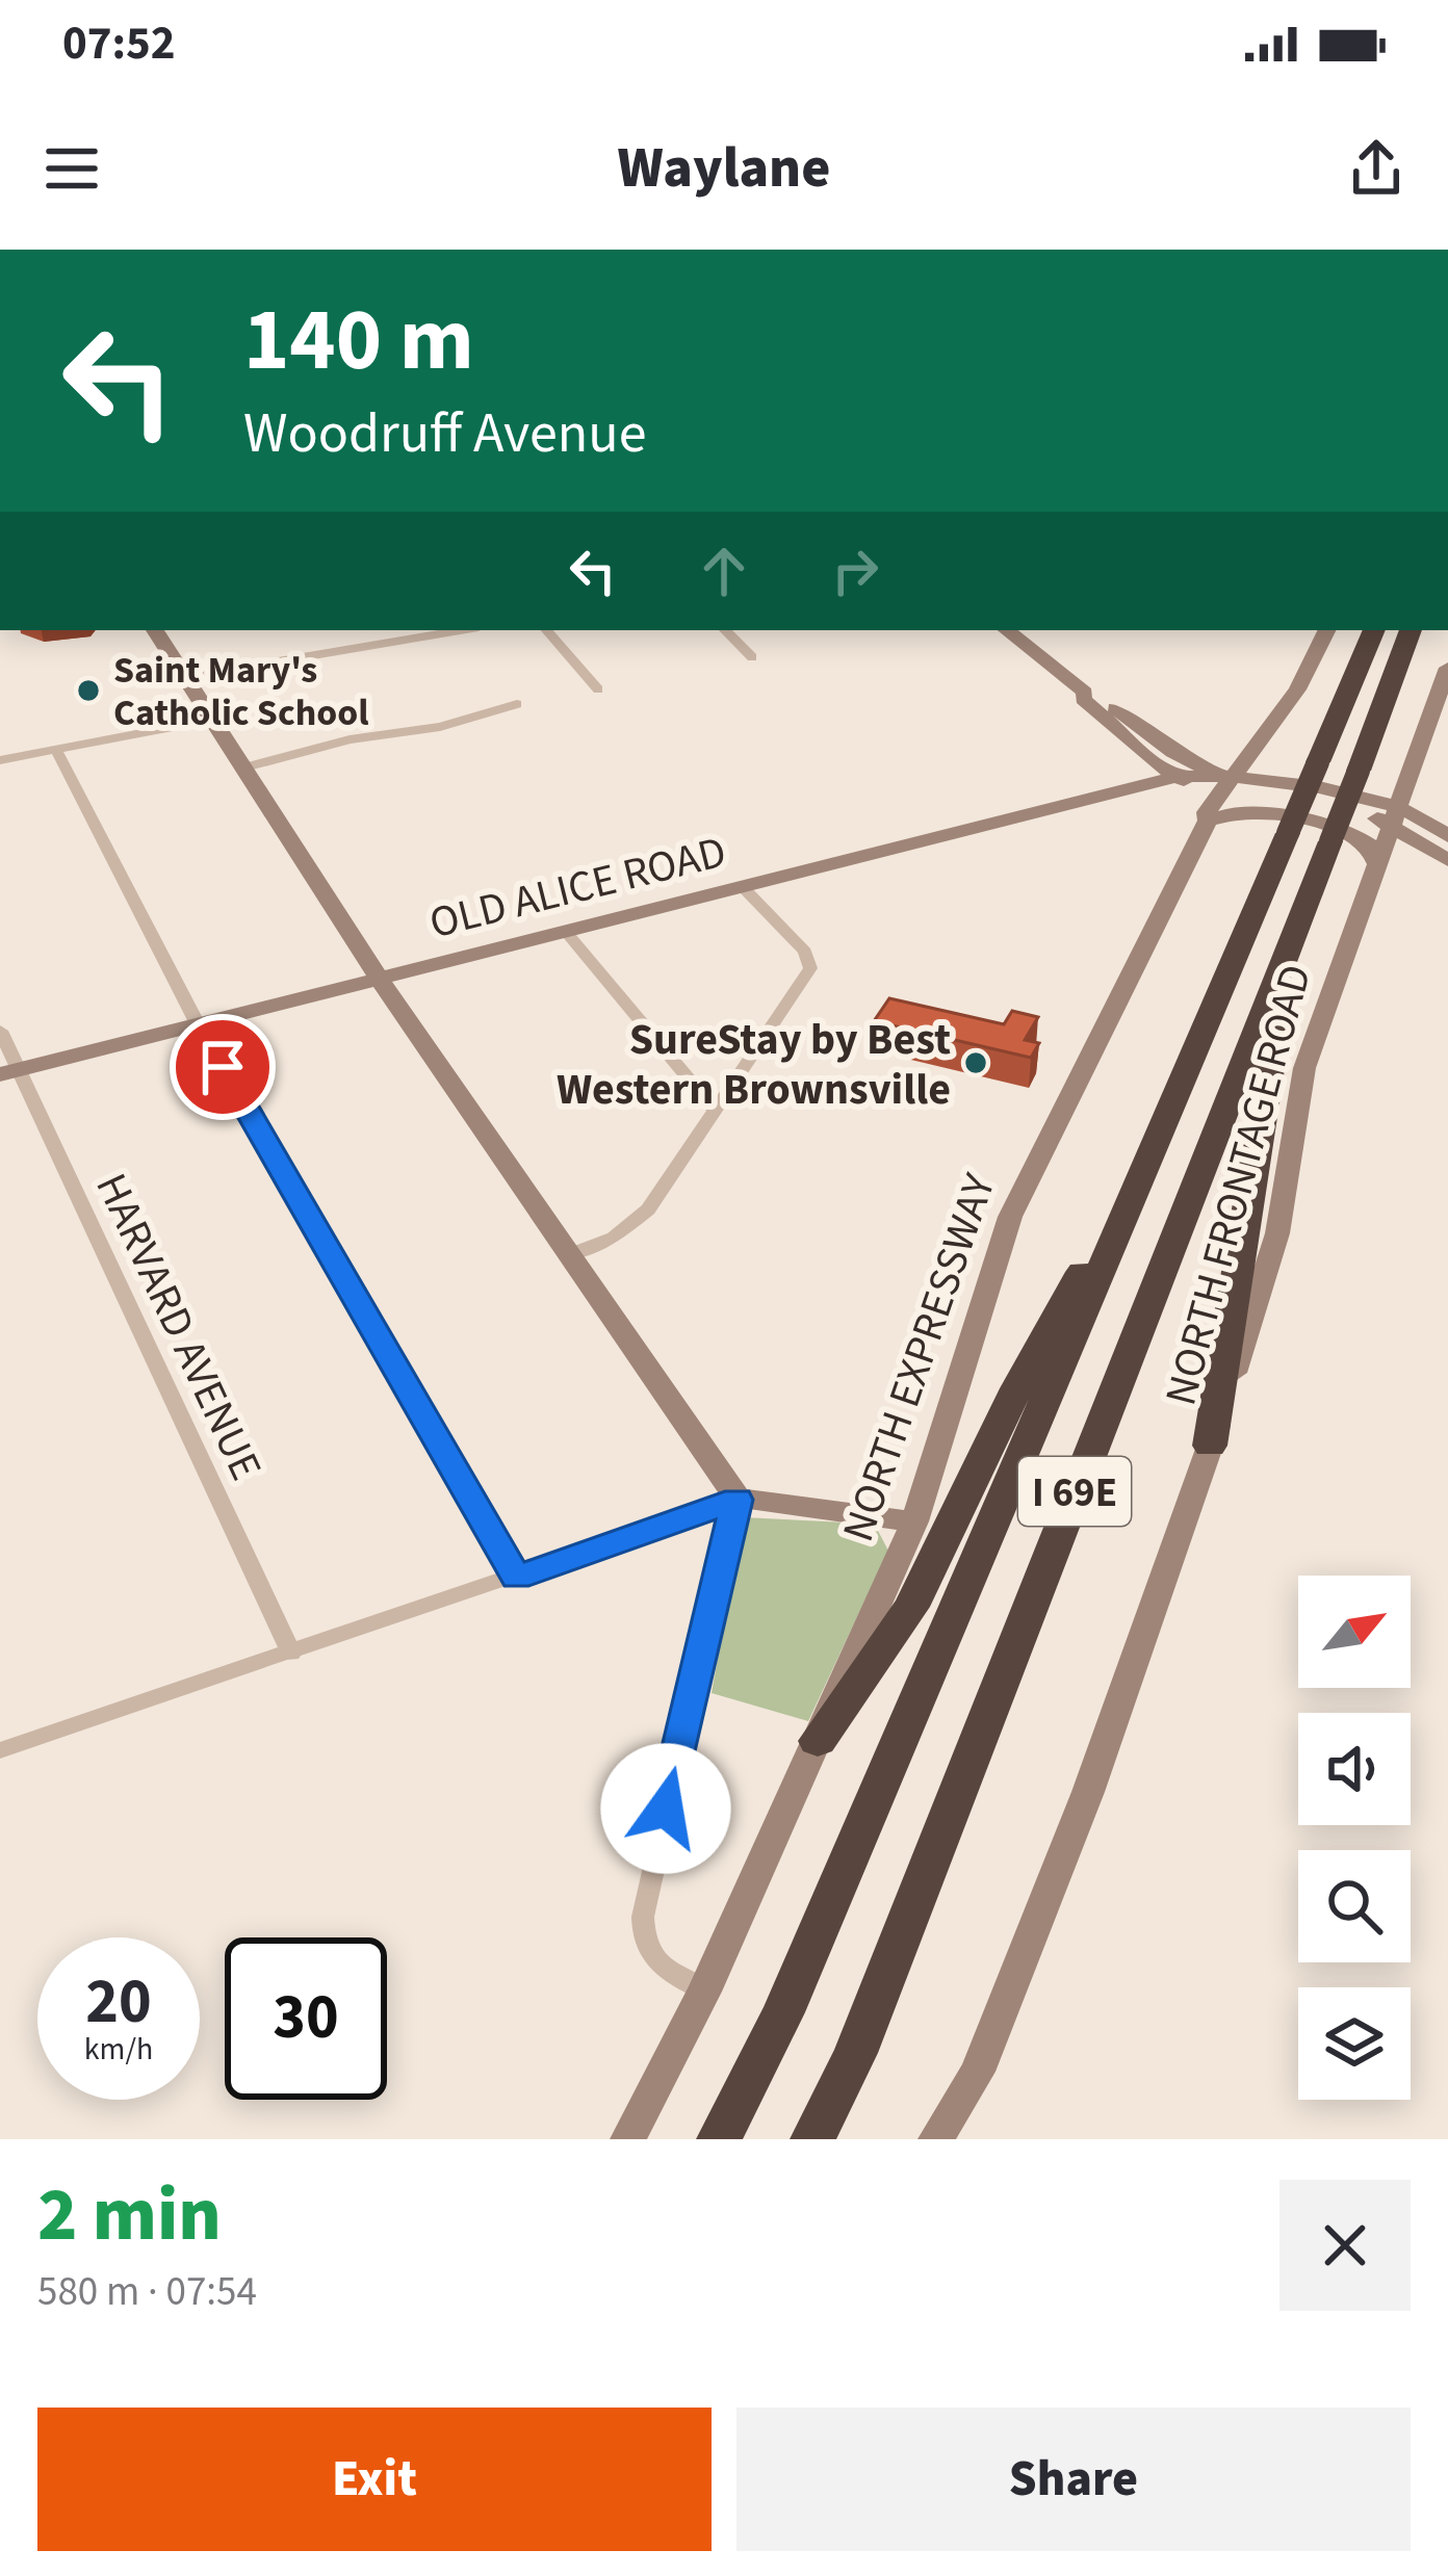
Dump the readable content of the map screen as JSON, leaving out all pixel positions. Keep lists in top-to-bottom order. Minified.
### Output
{"streets":{"highway":["I 69E"],"main road":["OLD ALICE ROAD","NORTH FRONTAGE ROAD","NORTH EXPRESSWAY"],"street":["HARVARD AVENUE"]},"crossings":[["OLD ALICE ROAD","HARVARD AVENUE"],["OLD ALICE ROAD","NORTH EXPRESSWAY"]],"places":["Saint Mary's Catholic School","SureStay by Best Western Brownsville"],"north":"top right","page":{"status":"07:52","header":"Waylane","turn":["140 m","Woodruff Avenue"],"speed":"20 km/h","limit":"30","heading":["2 min","580 m · 07:54"],"buttons":["Exit","Share"]}}
